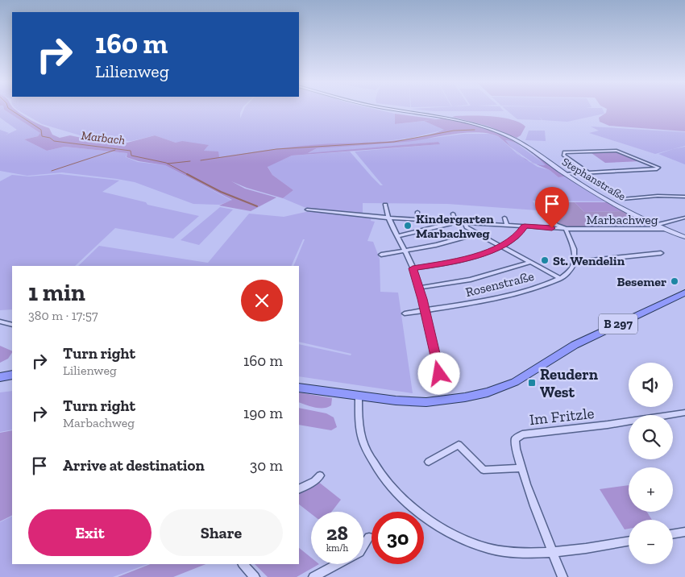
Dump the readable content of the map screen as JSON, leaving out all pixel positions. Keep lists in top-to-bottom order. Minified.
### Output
{"streets":{"main road":["B 297"],"street":["Stephanstraße","Marbachweg","Rosenstraße","Im Fritzle"]},"crossings":[["Stephanstraße","Marbachweg"]],"water":["Marbach"],"places":{"other":["Kindergarten Marbachweg","St. Wendelin","Besemer"],"transit":["Reudern West"]},"page":{"turn":["160 m","Lilienweg"],"heading":["1 min","380 m · 17:57"],"list":[{"name":"Turn right","note":"Lilienweg","value":"160 m"},{"name":"Turn right","note":"Marbachweg","value":"190 m"},{"name":"Arrive at destination","value":"30 m"}],"map_buttons":["+","−"],"buttons":["Exit","Share"],"speed":"28 km/h","limit":"30"}}
